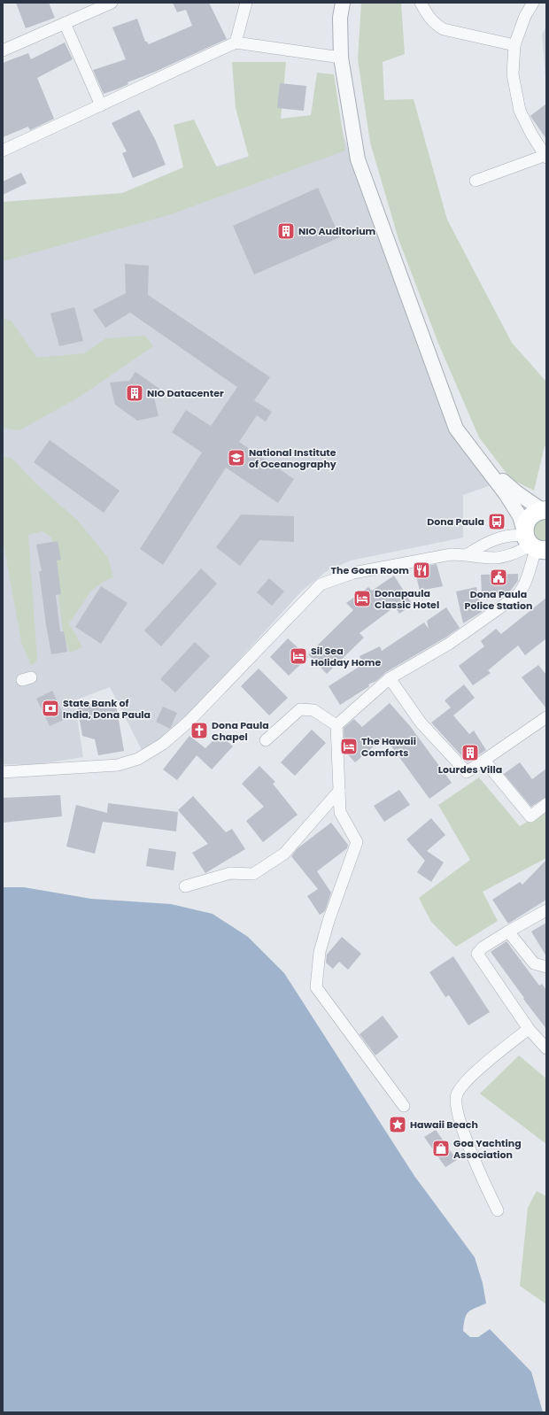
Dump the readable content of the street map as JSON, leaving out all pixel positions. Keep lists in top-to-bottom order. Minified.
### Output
{"places":{"building":["NIO Auditorium","NIO Datacenter","Lourdes Villa"],"school or university":["National Institute of Oceanography"],"bus stop":["Dona Paula"],"restaurant":["The Goan Room"],"public building":["Dona Paula Police Station"],"hotel":["Donapaula Classic Hotel","Sil Sea Holiday Home","The Hawaii Comforts"],"bank":["State Bank of India, Dona Paula"],"church":["Dona Paula Chapel"],"place":["Hawaii Beach"],"shop":["Goa Yachting Association"]}}
